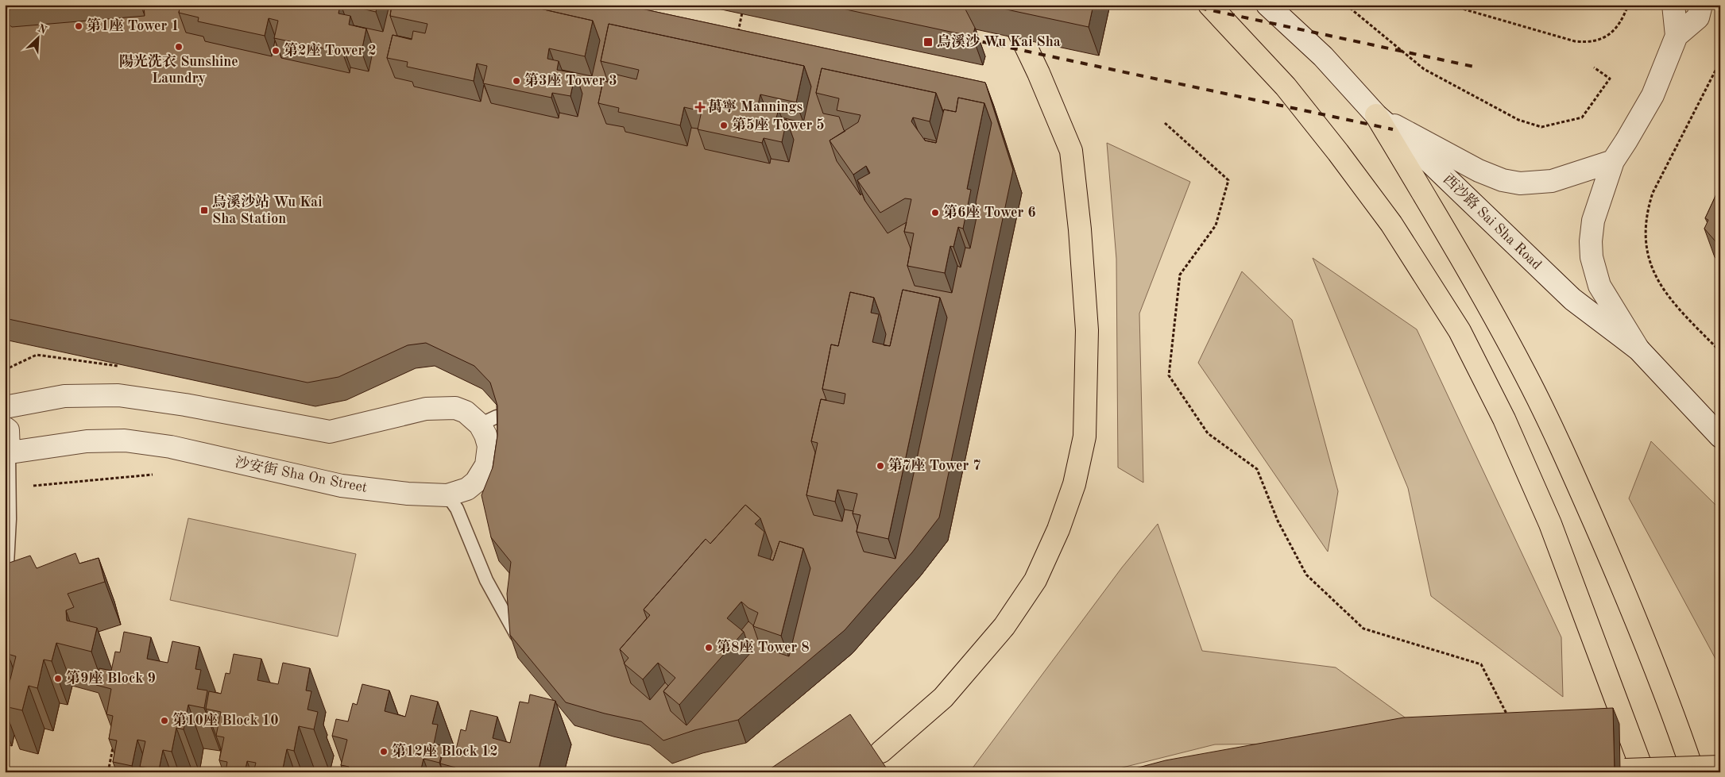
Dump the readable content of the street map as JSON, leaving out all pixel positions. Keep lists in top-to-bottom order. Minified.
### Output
{"streets":{"street":["西沙路 Sai Sha Road","沙安街 Sha On Street"]},"places":{"other":["第1座 Tower 1","陽光洗衣 Sunshine Laundry","第2座 Tower 2","第3座 Tower 3","第5座 Tower 5","第6座 Tower 6","第7座 Tower 7","第8座 Tower 8","第9座 Block 9","第10座 Block 10","第12座 Block 12"],"transit":["烏溪沙 Wu Kai Sha","烏溪沙站 Wu Kai Sha Station"],"health":["萬寧 Mannings"]},"north":"top right"}
